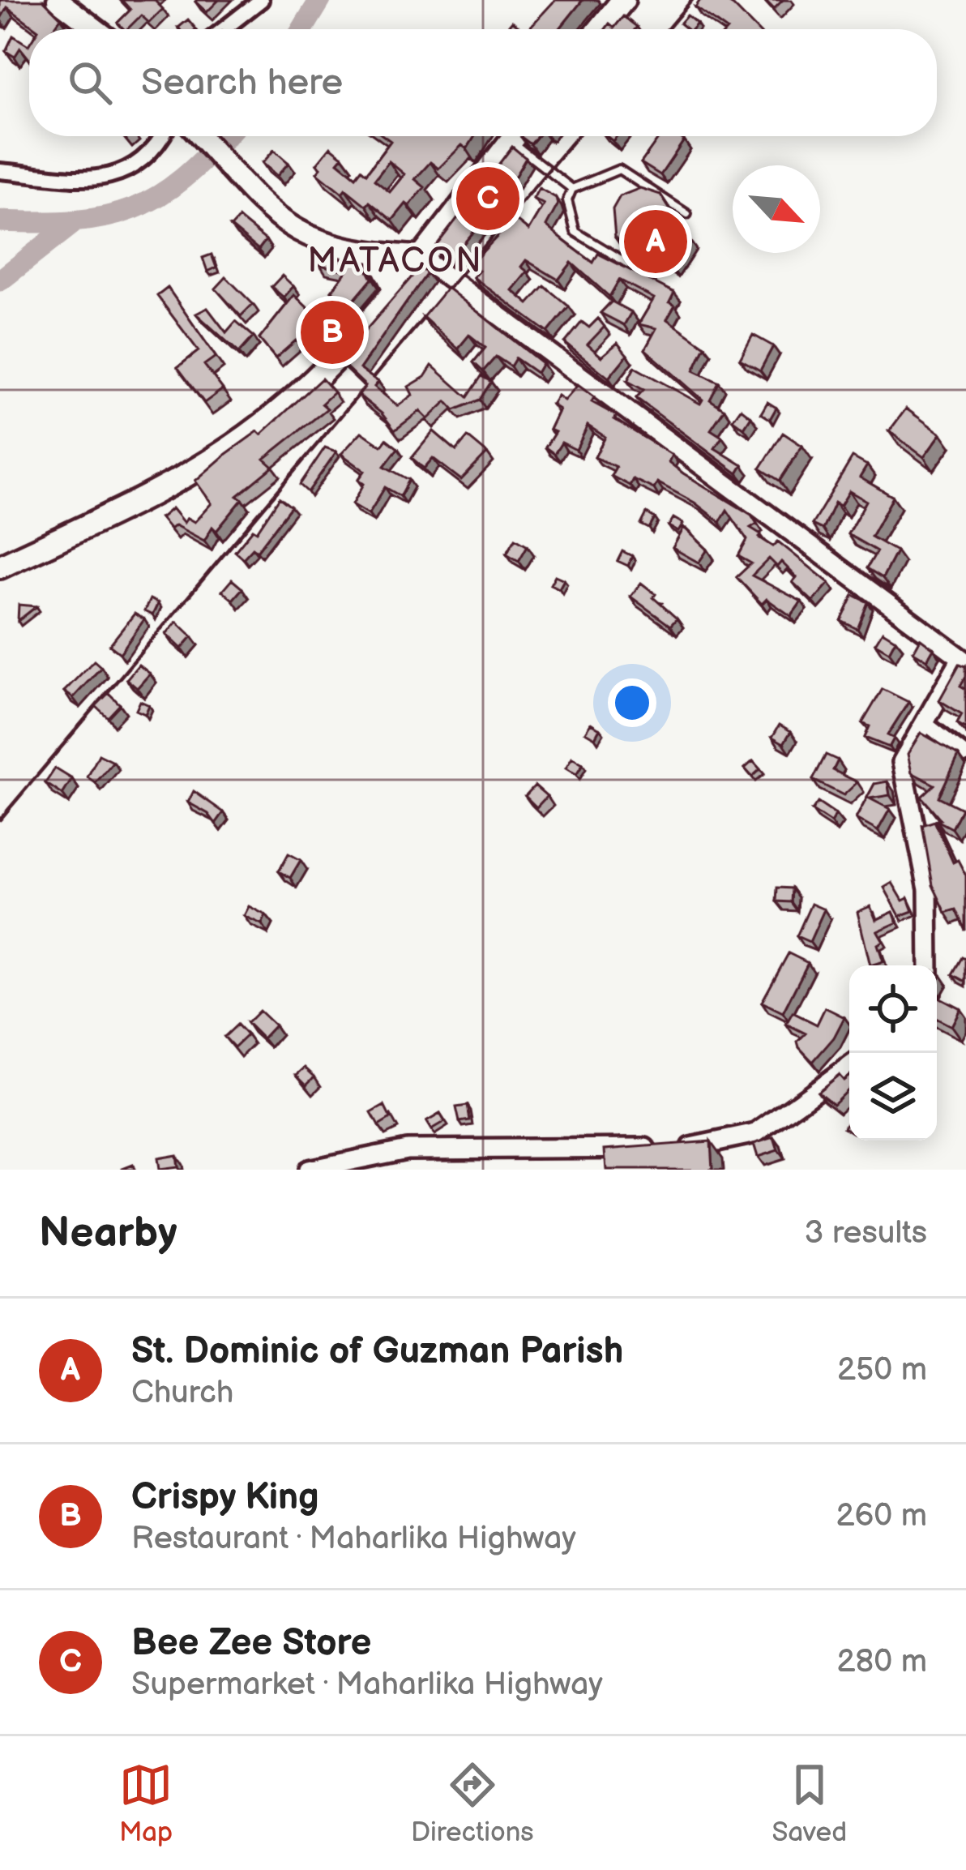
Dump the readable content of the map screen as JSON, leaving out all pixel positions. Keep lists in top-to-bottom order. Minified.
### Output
{"districts":["MATACON"],"north":"bottom right","page":{"search":"Search here","pins":["C","A","B"],"heading":["Nearby","3 results"],"list":[{"mark":"A","name":"St. Dominic of Guzman Parish","note":"Church","value":"250 m"},{"mark":"B","name":"Crispy King","note":"Restaurant · Maharlika Highway","value":"260 m"},{"mark":"C","name":"Bee Zee Store","note":"Supermarket · Maharlika Highway","value":"280 m"}],"nav":["Map","Directions","Saved"]}}
